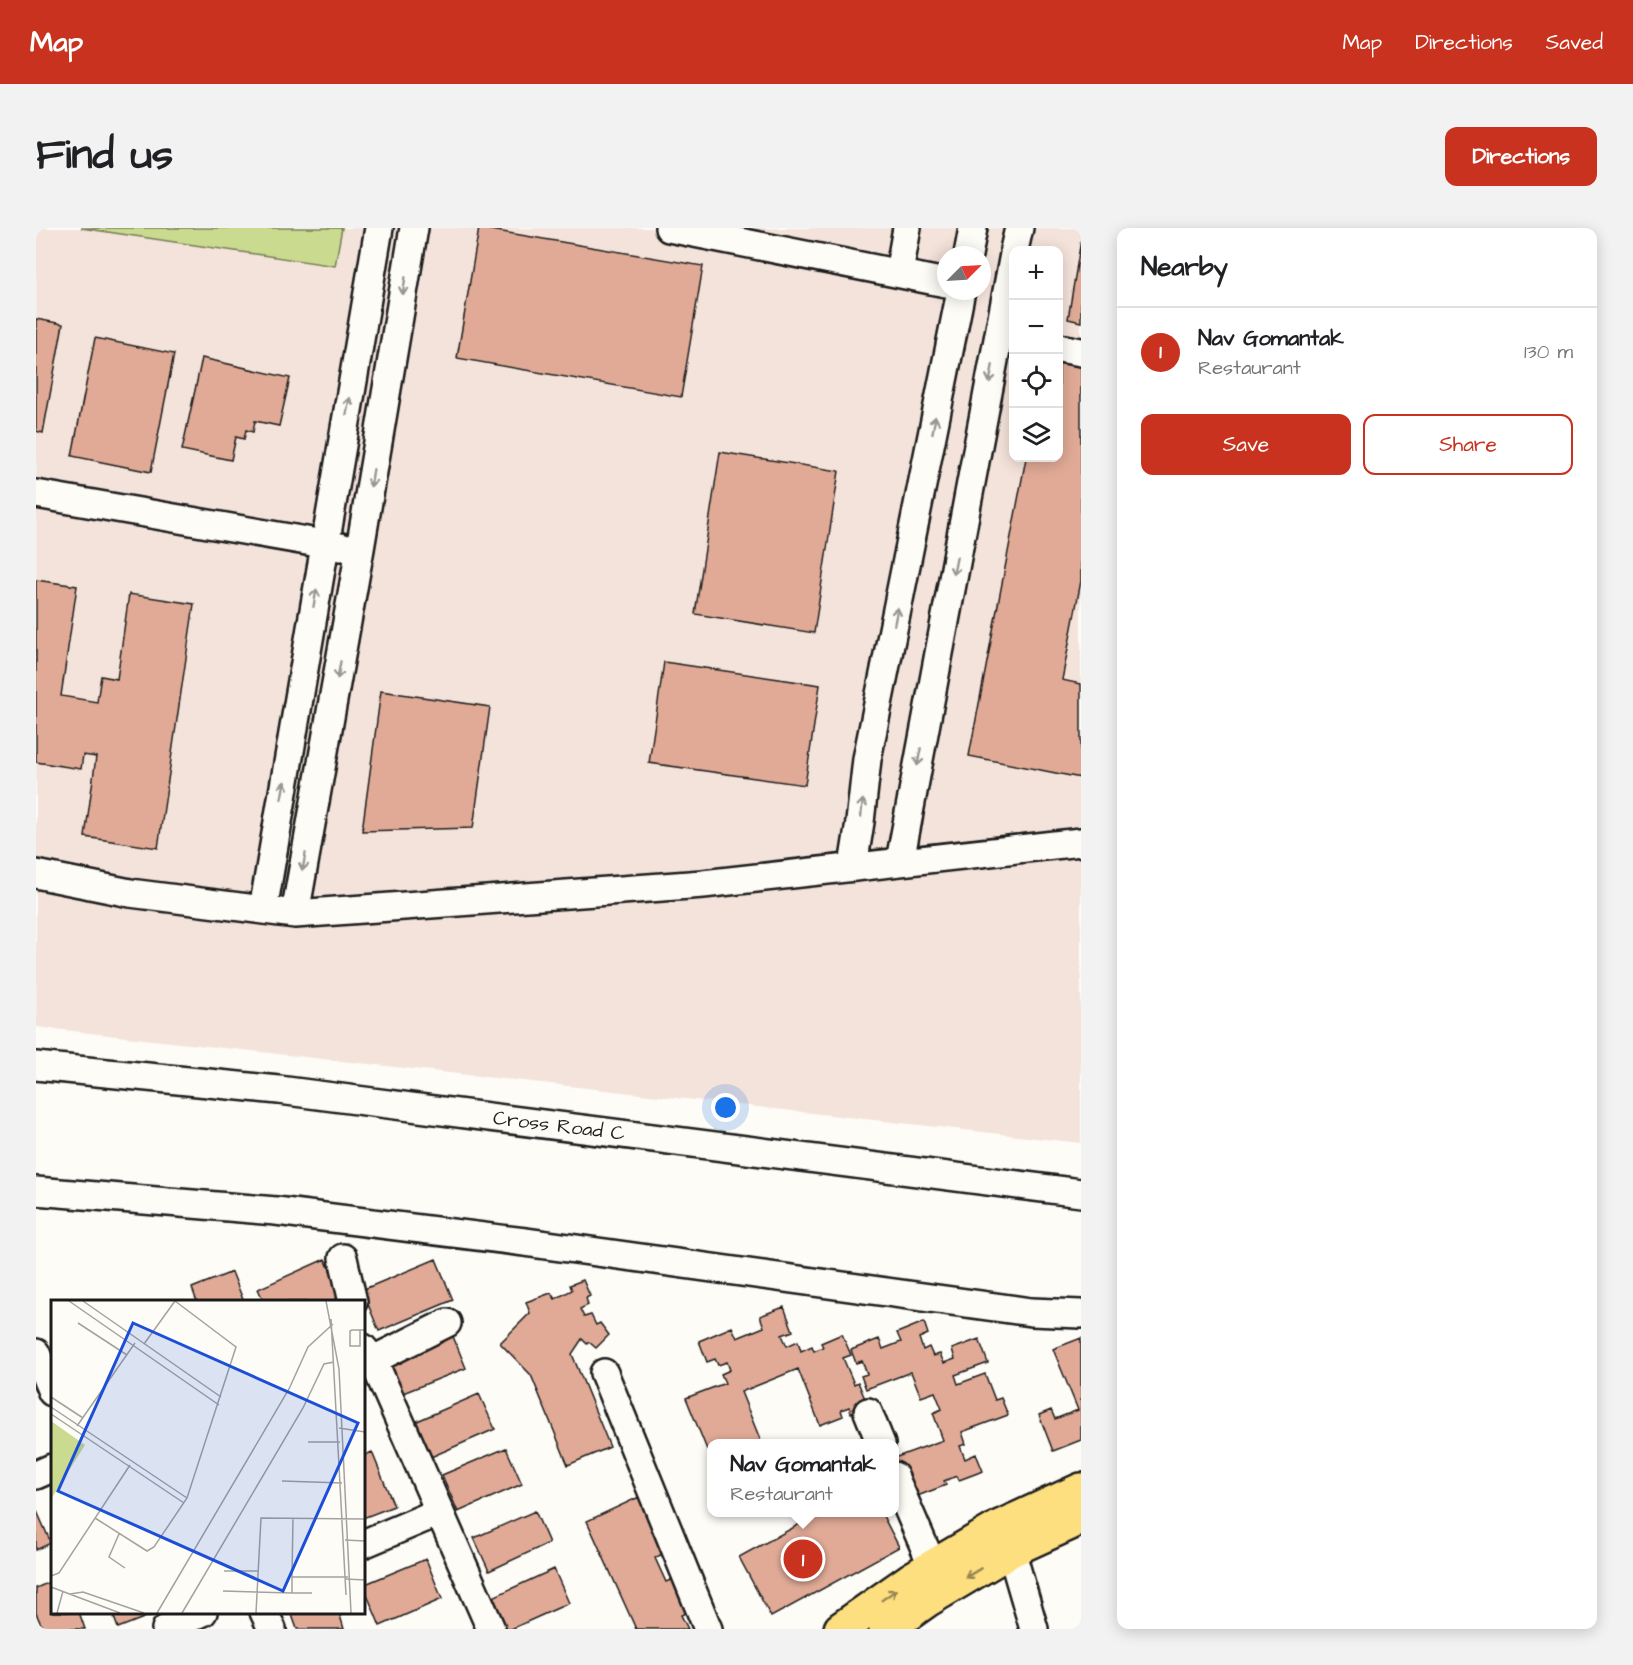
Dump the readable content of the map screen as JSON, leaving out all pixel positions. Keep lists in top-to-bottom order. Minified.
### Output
{"streets":{"street":["Cross Road C"]},"north":"top right","page":{"header":"Map","nav":["Map","Directions","Saved"],"title":"Find us","buttons":["Directions",["Save","Share"]],"heading":"Nearby","map_buttons":["+","−"],"list":[{"mark":"1","name":"Nav Gomantak","note":"Restaurant","value":"130 m"}],"popup":["Nav Gomantak","Restaurant"],"pins":"1"}}
